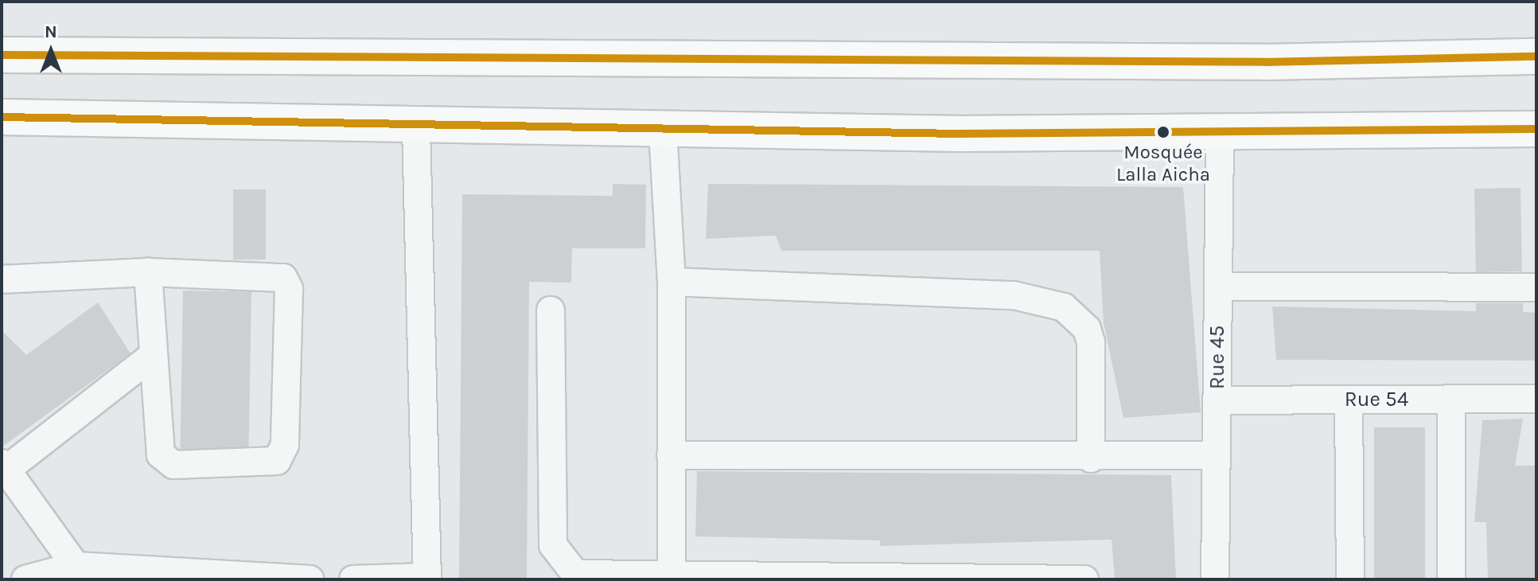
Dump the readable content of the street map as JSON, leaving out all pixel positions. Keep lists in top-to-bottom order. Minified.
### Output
{"streets":{"street":["Rue 45","Rue 54"]},"crossings":[["Rue 45","Rue 54"]],"places":["Mosquée Lalla Aicha"],"north":"top"}
